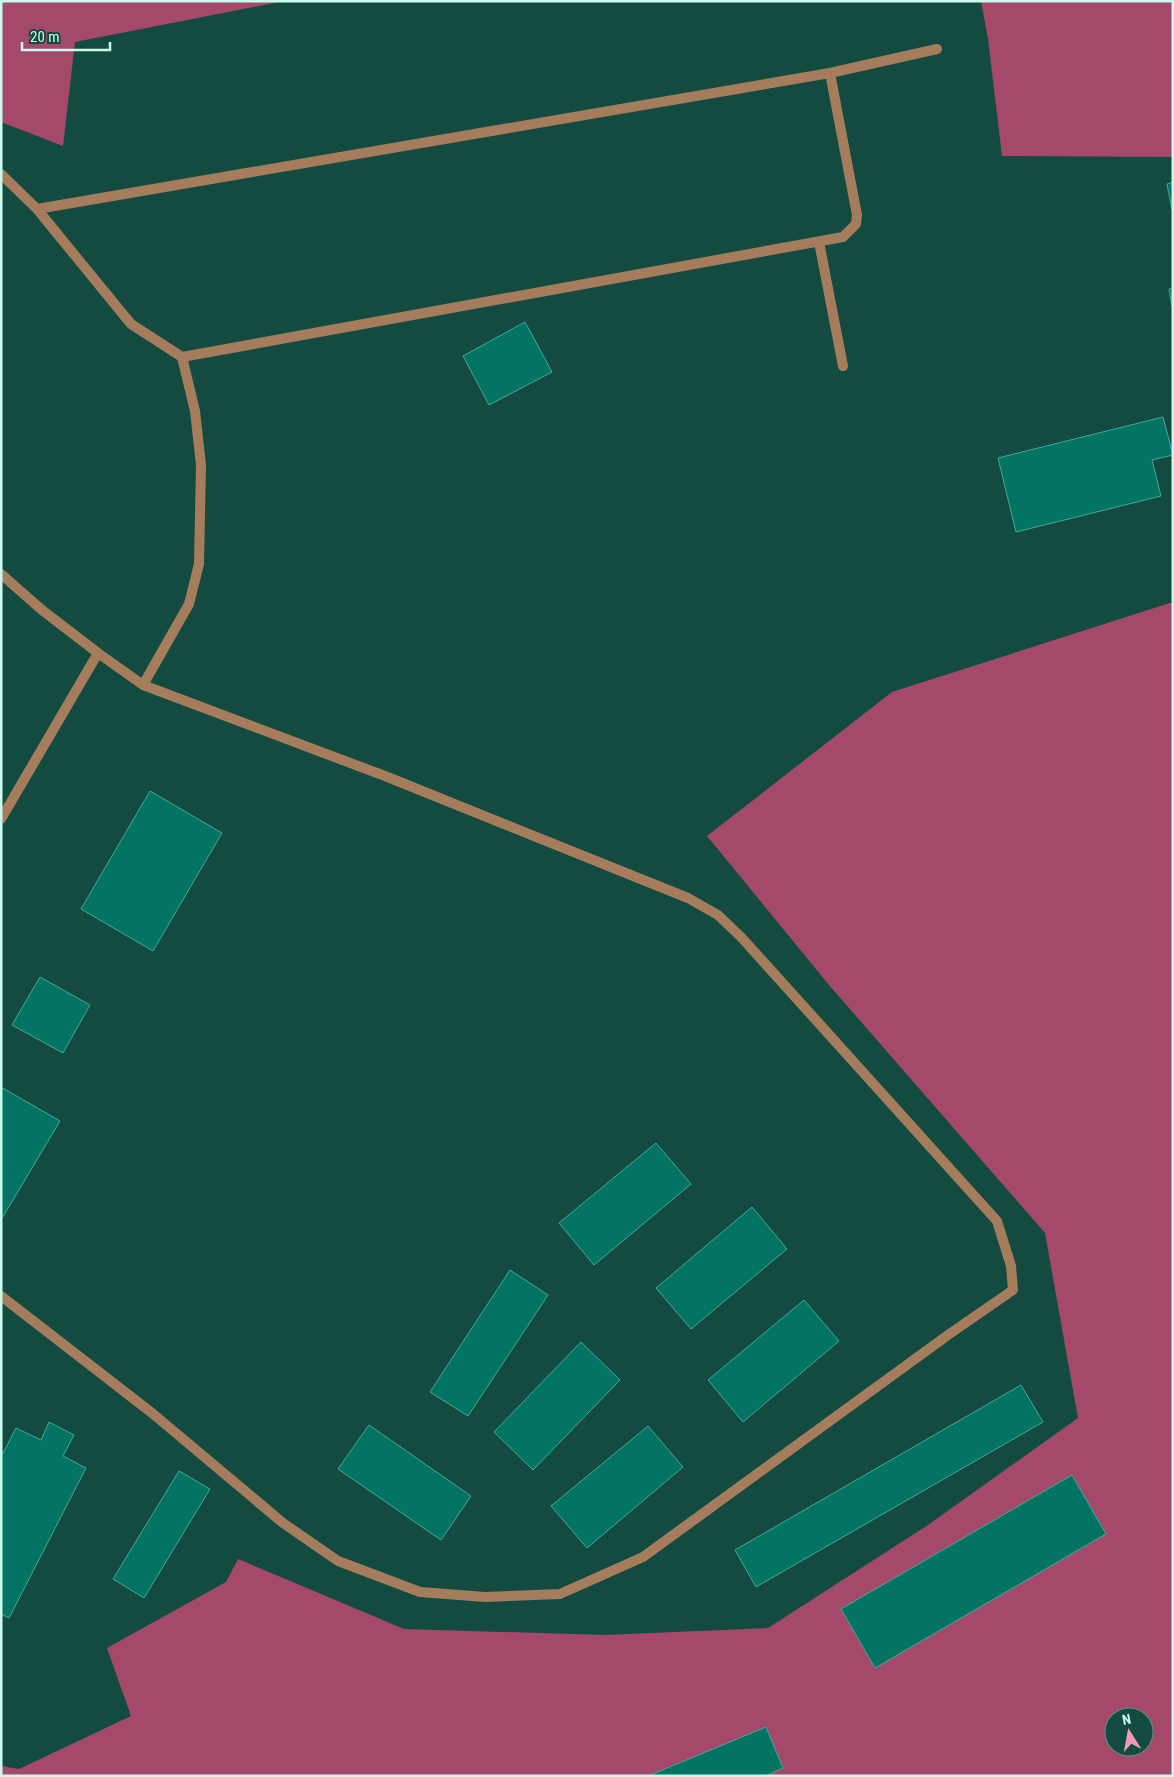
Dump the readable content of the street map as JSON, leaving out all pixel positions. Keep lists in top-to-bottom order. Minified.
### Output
{"scale_bar":"20 m","north":"top"}
